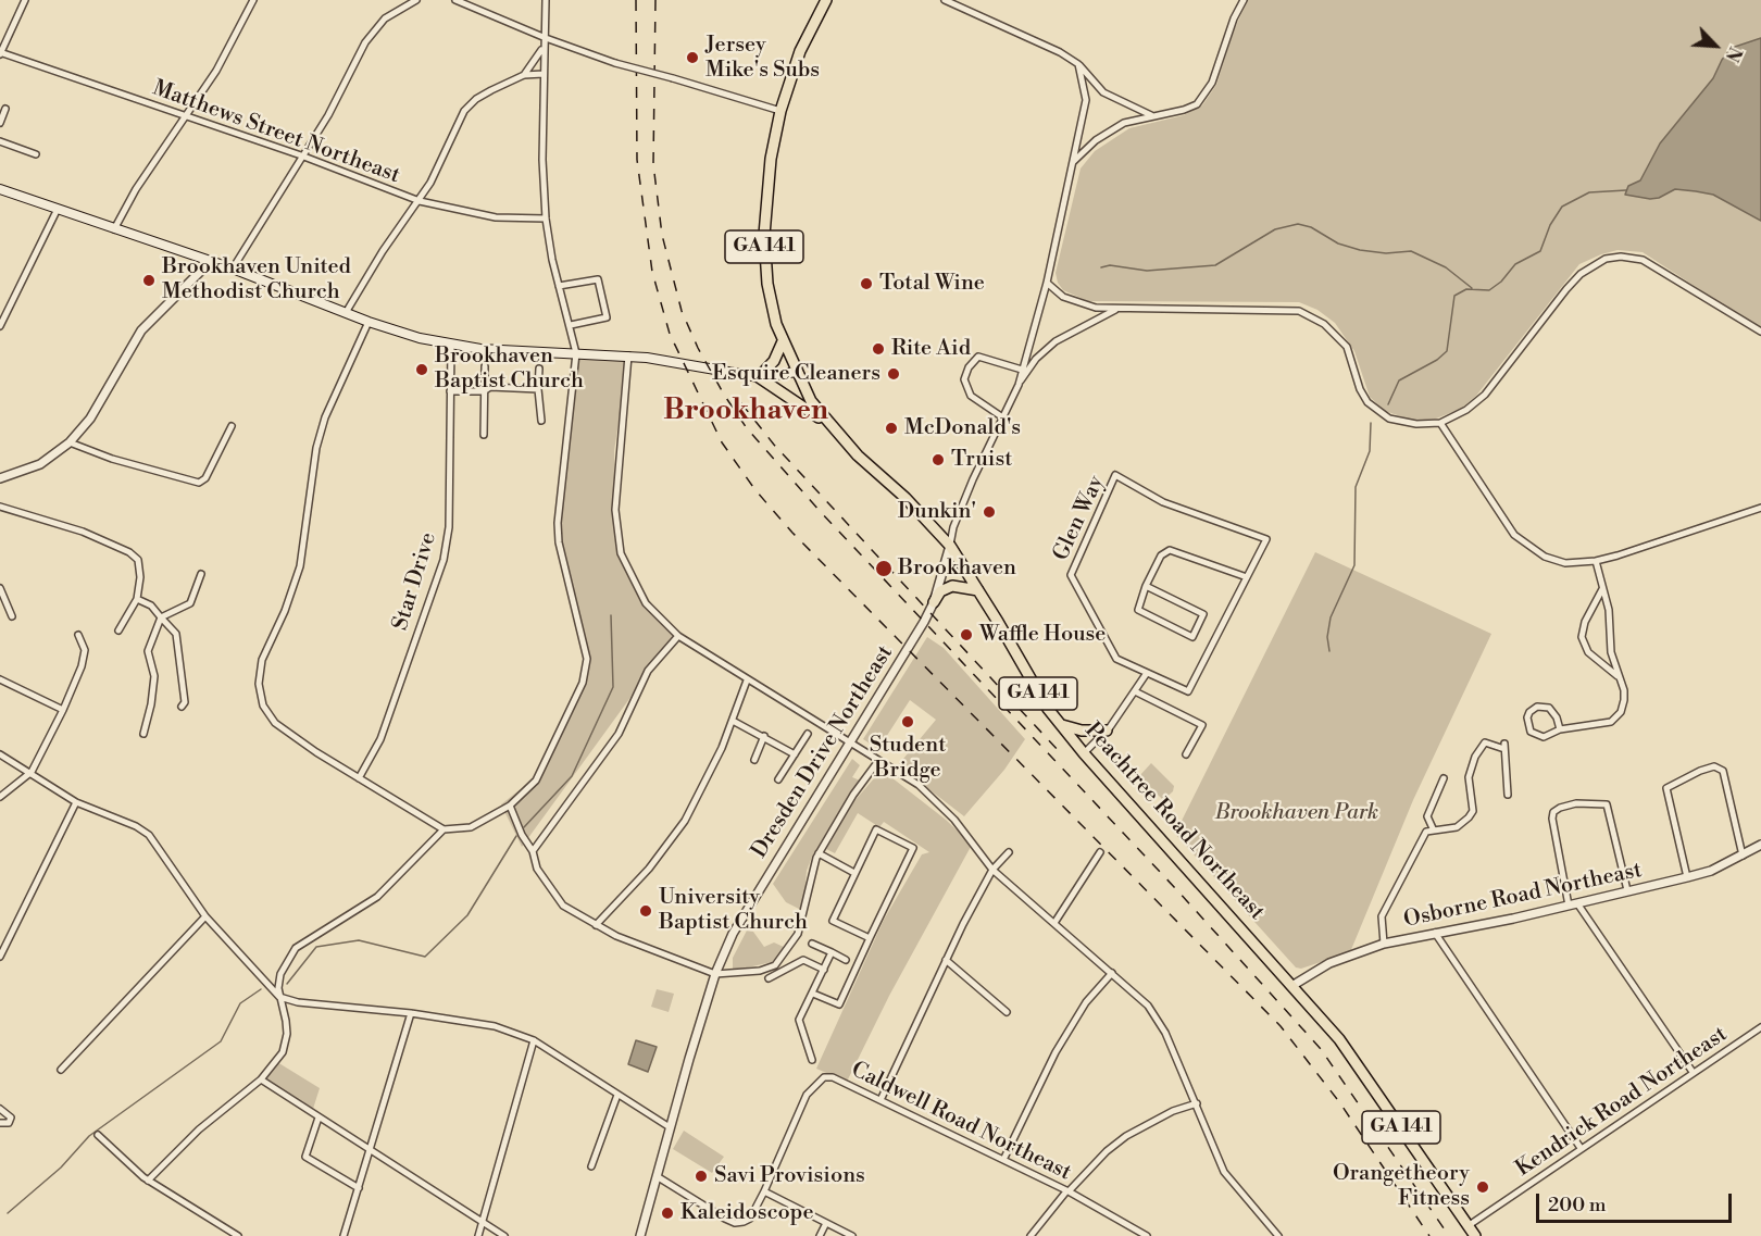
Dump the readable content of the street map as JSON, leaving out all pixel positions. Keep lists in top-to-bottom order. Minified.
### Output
{"streets":{"highway":["GA 141","Peachtree Road Northeast"],"street":["Matthews Street Northeast","Glen Way","Star Drive","Dresden Drive Northeast","Osborne Road Northeast","Kendrick Road Northeast","Caldwell Road Northeast"]},"crossings":[["Dresden Drive Northeast","Peachtree Road Northeast"],["Dresden Drive Northeast","Caldwell Road Northeast"],["Peachtree Road Northeast","Osborne Road Northeast"],["Peachtree Road Northeast","Kendrick Road Northeast"]],"districts":["Brookhaven"],"parks":["Brookhaven Park"],"places":["Jersey Mike's Subs","Brookhaven United Methodist Church","Total Wine","Rite Aid","Brookhaven Baptist Church","Esquire Cleaners","McDonald's","Truist","Dunkin'","Brookhaven","Waffle House","Student Bridge","University Baptist Church","Savi Provisions","Orangetheory Fitness","Kaleidoscope"],"scale_bar":"200 m","north":"bottom right"}
